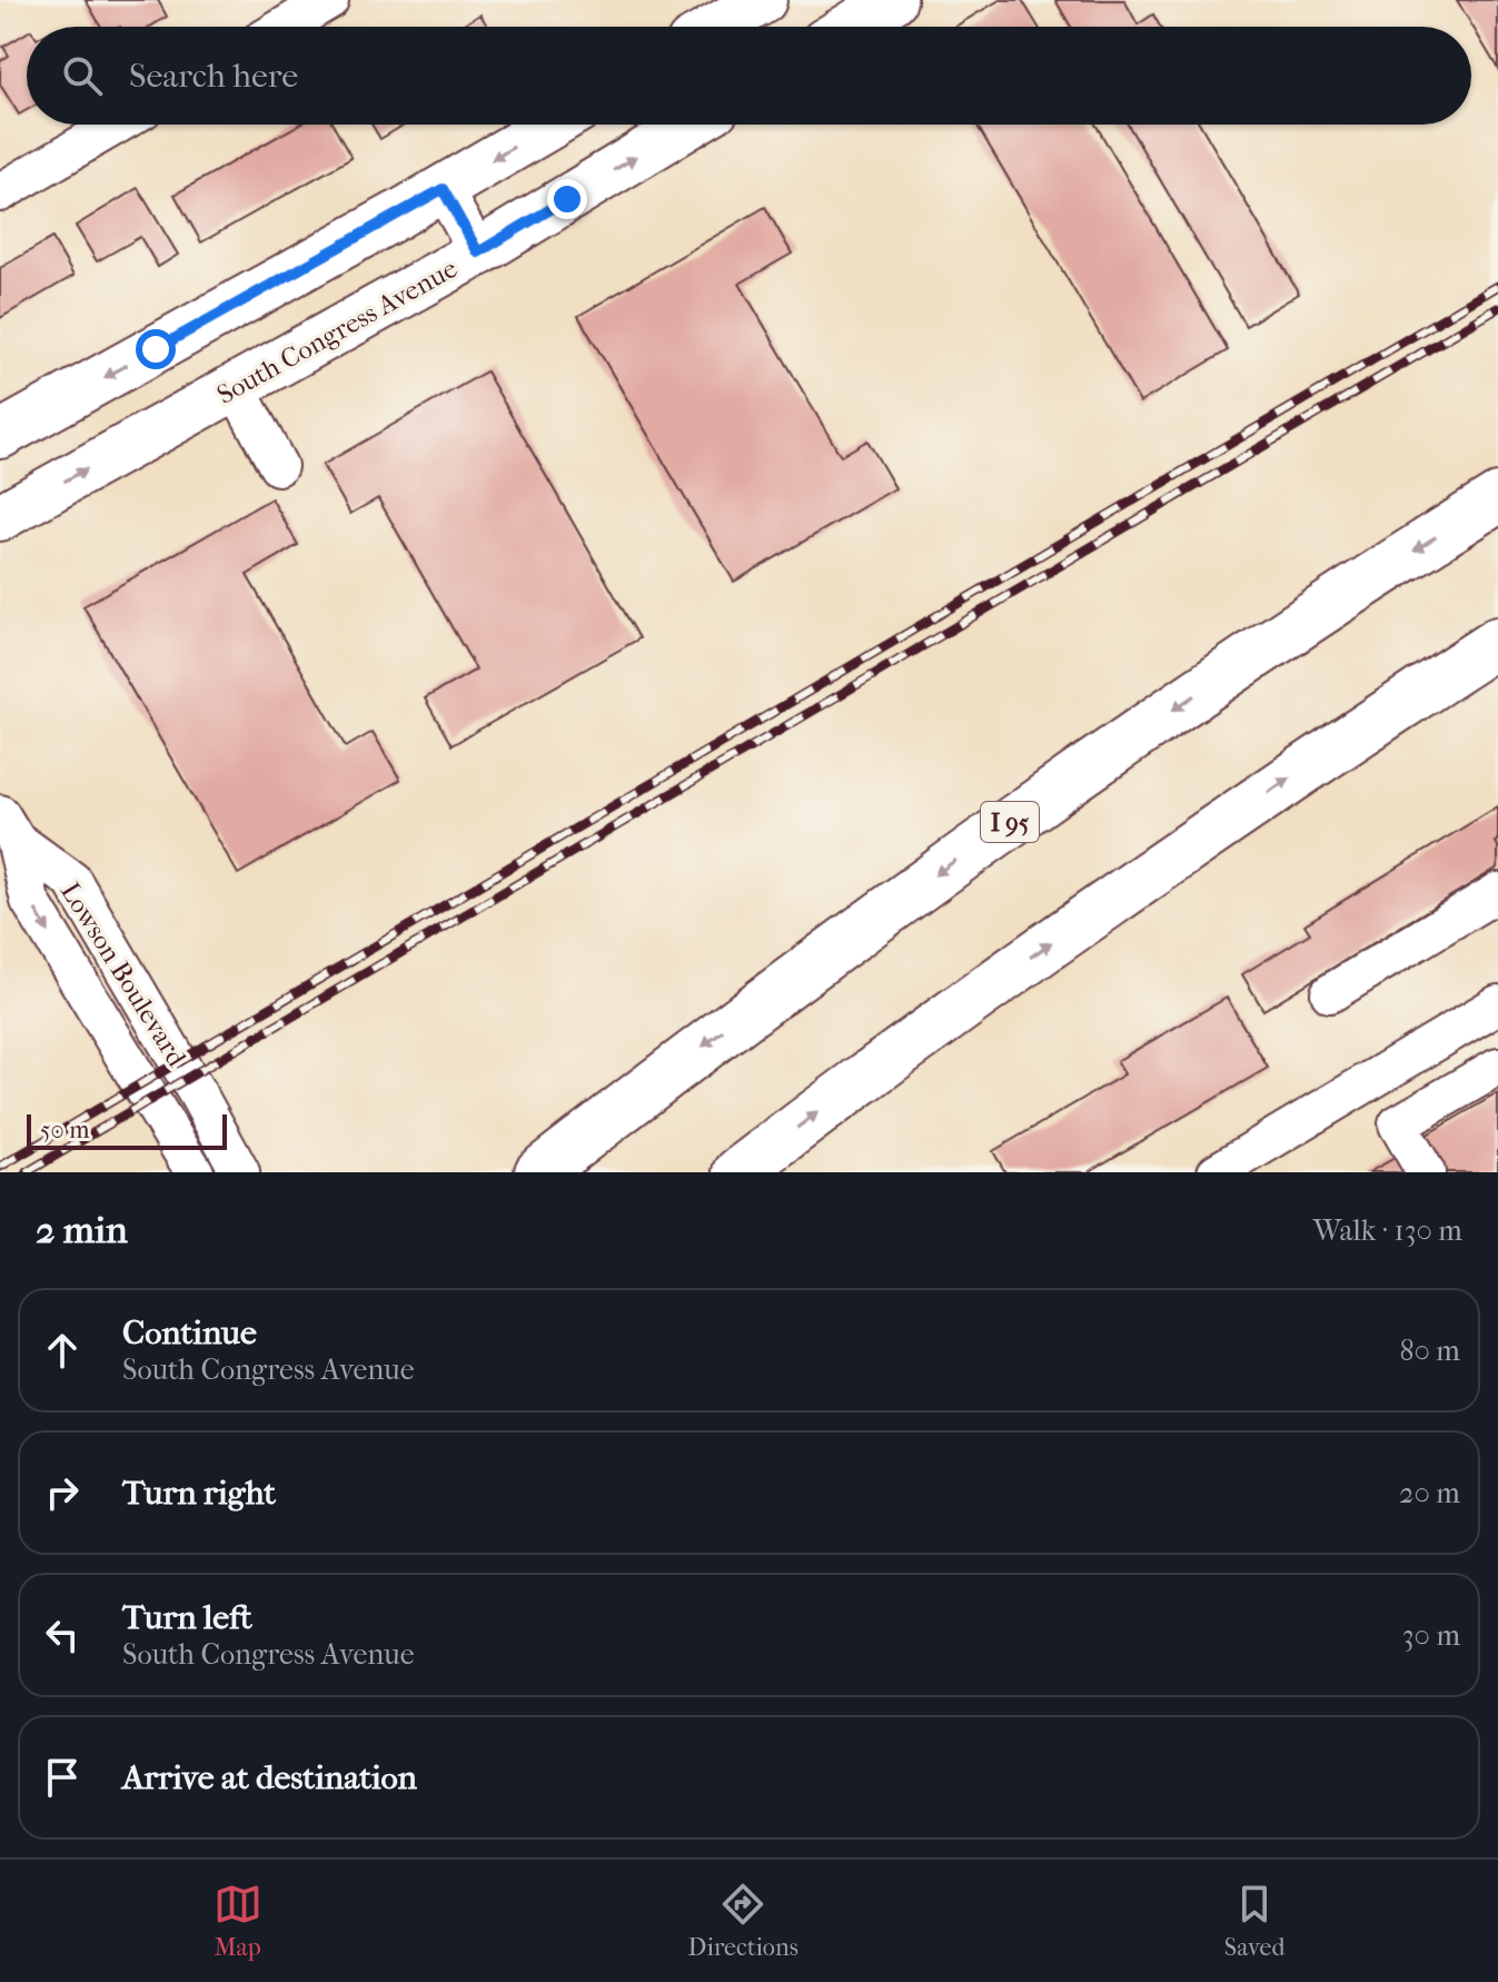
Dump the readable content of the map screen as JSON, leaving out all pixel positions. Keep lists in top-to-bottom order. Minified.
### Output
{"streets":{"highway":["I 95"],"main road":["South Congress Avenue"],"street":["Lowson Boulevard"]},"scale_bar":"50 m","page":{"search":"Search here","scale":"50 m","heading":["2 min","Walk · 130 m"],"list":[["Continue","South Congress Avenue","80 m"],["Turn right","20 m"],["Turn left","South Congress Avenue","30 m"],"Arrive at destination"],"nav":["Map","Directions","Saved"]}}
